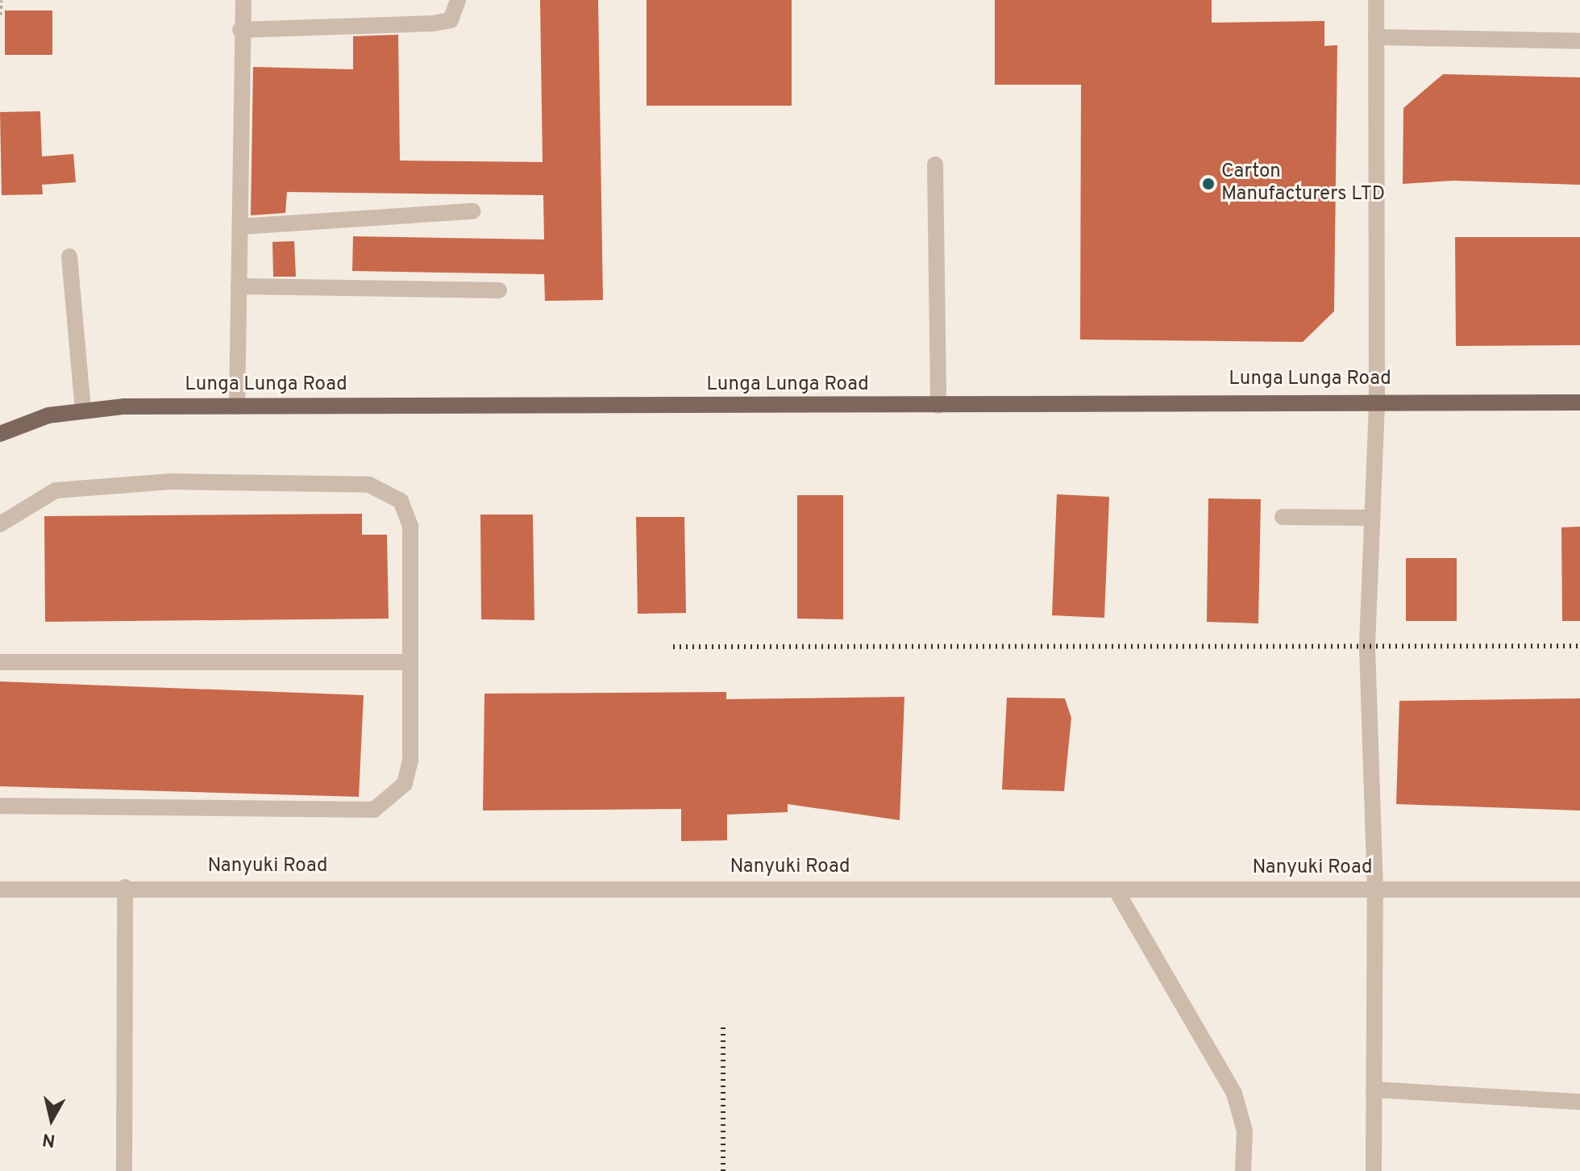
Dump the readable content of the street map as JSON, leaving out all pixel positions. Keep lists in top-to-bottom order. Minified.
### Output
{"streets":{"main road":["Lunga Lunga Road"],"street":["Nanyuki Road"]},"places":["Carton Manufacturers LTD"],"north":"bottom"}
